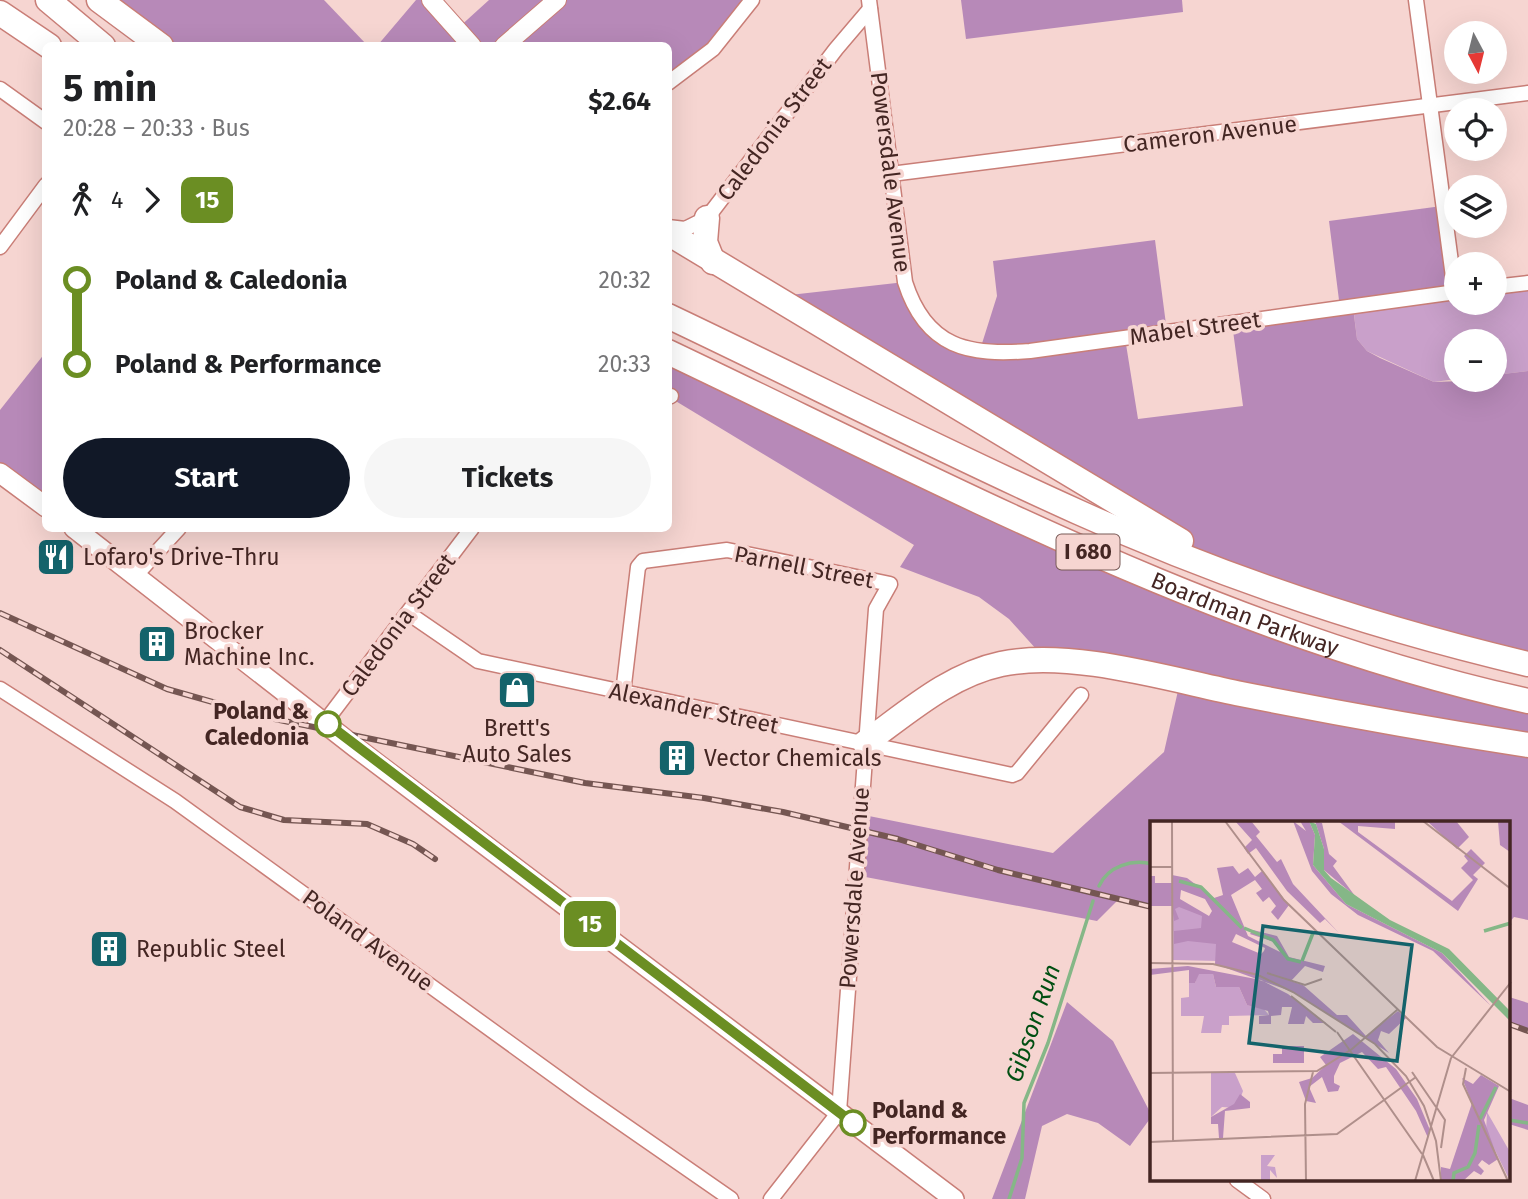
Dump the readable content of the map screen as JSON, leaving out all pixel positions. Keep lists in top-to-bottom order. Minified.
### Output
{"streets":{"highway":["I 680","Boardman Parkway"],"street":["Caledonia Street","Cameron Avenue","Powersdale Avenue","Mabel Street","Parnell Street","Alexander Street","Poland Avenue"]},"crossings":[["Caledonia Street","Powersdale Avenue"],["Caledonia Street","Alexander Street"],["Cameron Avenue","Powersdale Avenue"],["Powersdale Avenue","Mabel Street"],["Powersdale Avenue","Parnell Street"],["Powersdale Avenue","Alexander Street"],["Parnell Street","Alexander Street"]],"water":["Gibson Run"],"places":{"restaurant":["Lofaro's Drive-Thru"],"building":["Brocker Machine Inc.","Vector Chemicals","Republic Steel"],"shop":["Brett's Auto Sales"],"other":["Poland & Caledonia","Poland & Performance"]},"lines":["bus line 15"],"north":"bottom","page":{"on_map":"15","map_buttons":["+","−"],"heading":["5 min","20:28 – 20:33 · Bus","$2.64"],"legs":["4","15"],"list":[{"name":"Poland & Caledonia","value":"20:32"},{"name":"Poland & Performance","value":"20:33"}],"buttons":["Start","Tickets"]}}
